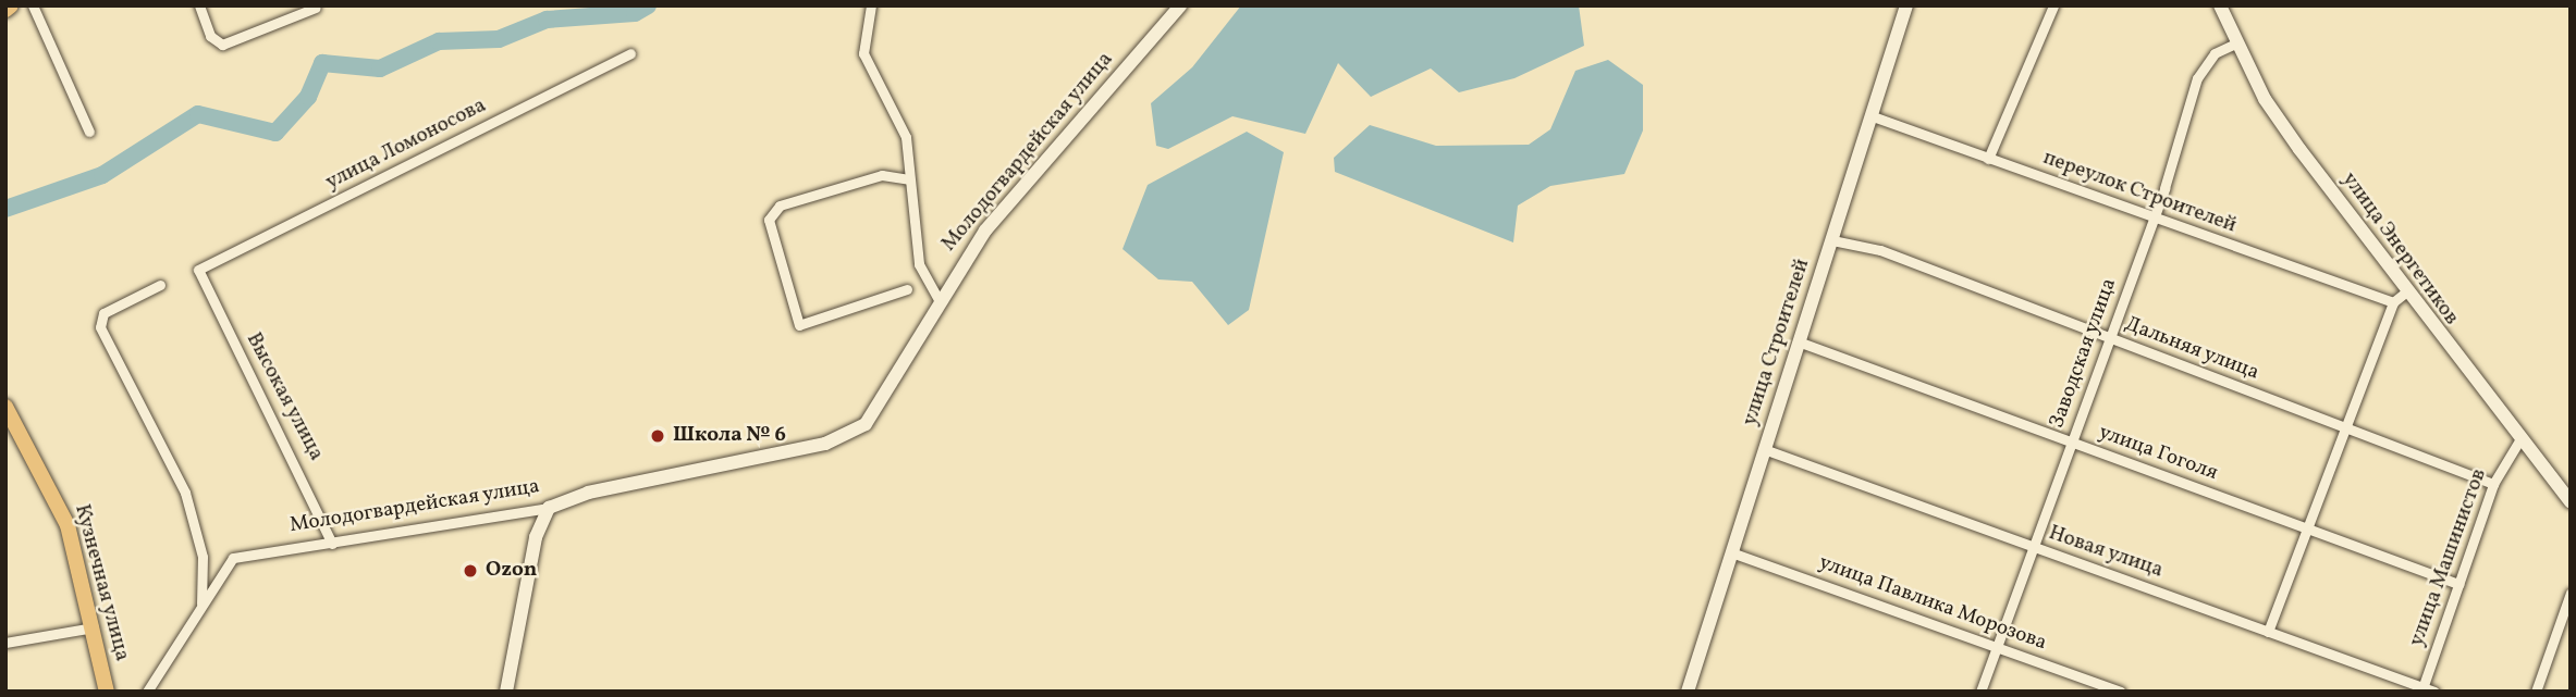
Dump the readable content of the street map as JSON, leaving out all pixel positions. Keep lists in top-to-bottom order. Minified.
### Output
{"streets":{"main road":["Кузнечная улица"],"street":["улица Ломоносова","Молодогвардейская улица","переулок Строителей","улица Энергетиков","улица Строителей","Дальняя улица","Заводская улица","Высокая улица","улица Гоголя","Новая улица","улица Машинистов","улица Павлика Морозова"]},"crossings":[["улица Ломоносова","Высокая улица"],["Молодогвардейская улица","Высокая улица"],["переулок Строителей","улица Строителей"],["переулок Строителей","Заводская улица"],["улица Энергетиков","Заводская улица"],["улица Энергетиков","улица Машинистов"],["улица Строителей","Дальняя улица"],["улица Строителей","улица Гоголя"],["улица Строителей","Новая улица"],["улица Строителей","улица Павлика Морозова"],["Дальняя улица","Заводская улица"],["Дальняя улица","улица Машинистов"],["Заводская улица","улица Гоголя"],["Заводская улица","Новая улица"],["Заводская улица","улица Павлика Морозова"],["улица Гоголя","улица Машинистов"],["Новая улица","улица Машинистов"]],"places":["Школа № 6","Ozon"]}
